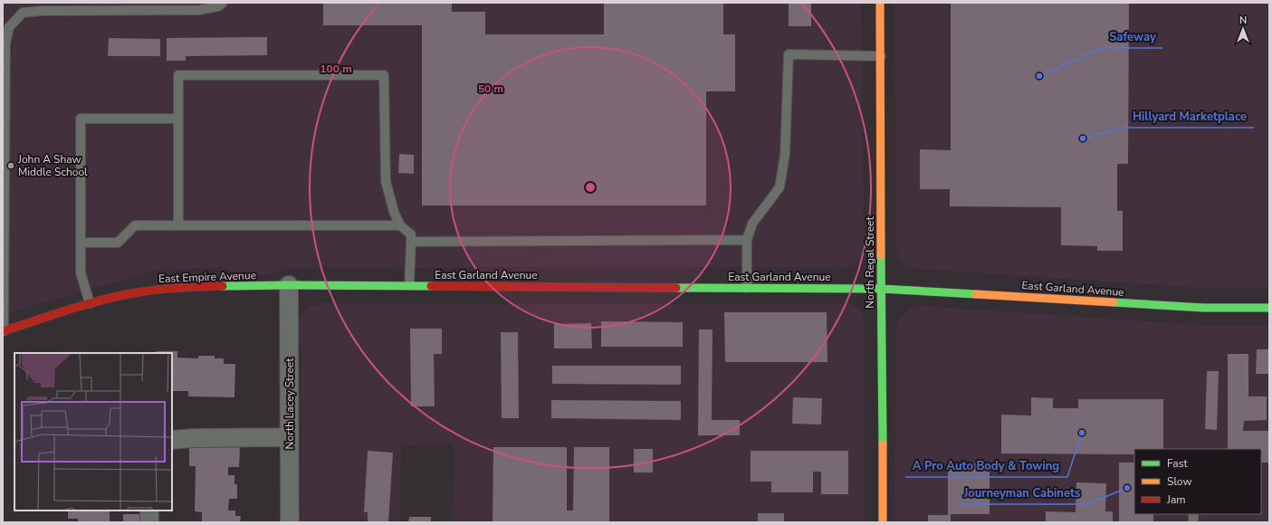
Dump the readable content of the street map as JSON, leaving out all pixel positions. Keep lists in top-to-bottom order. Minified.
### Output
{"streets":{"street":["North Regal Street","East Garland Avenue","East Empire Avenue","North Lacey Street"]},"crossings":[["North Regal Street","East Garland Avenue"],["East Garland Avenue","East Empire Avenue"],["East Garland Avenue","North Lacey Street"],["East Empire Avenue","North Lacey Street"]],"places":["Safeway","Hillyard Marketplace","John A Shaw Middle School","A Pro Auto Body & Towing","Journeyman Cabinets"],"legend":["Fast","Slow","Jam"],"north":"top","rings":["100 m","50 m"]}
